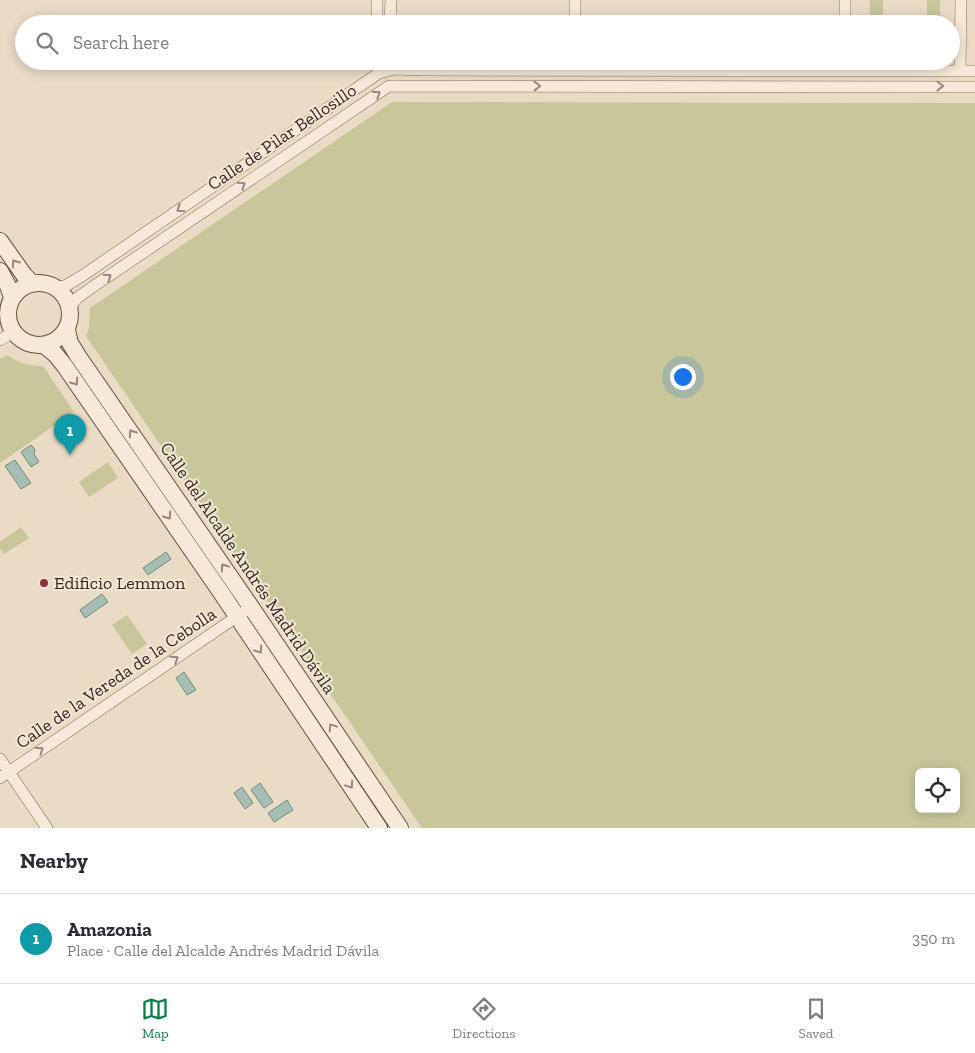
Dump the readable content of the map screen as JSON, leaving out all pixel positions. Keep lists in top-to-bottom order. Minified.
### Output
{"streets":{"main road":["Calle del Alcalde Andrés Madrid Dávila"],"street":["Calle de Pilar Bellosillo","Calle de la Vereda de la Cebolla"]},"crossings":[["Calle de Pilar Bellosillo","Calle del Alcalde Andrés Madrid Dávila"],["Calle del Alcalde Andrés Madrid Dávila","Calle de la Vereda de la Cebolla"]],"one_way":["Calle de la Vereda de la Cebolla"],"places":["Edificio Lemmon"],"page":{"search":"Search here","pins":"1","heading":"Nearby","list":[{"mark":"1","name":"Amazonia","note":"Place · Calle del Alcalde Andrés Madrid Dávila","value":"350 m"}],"nav":["Map","Directions","Saved"]}}
